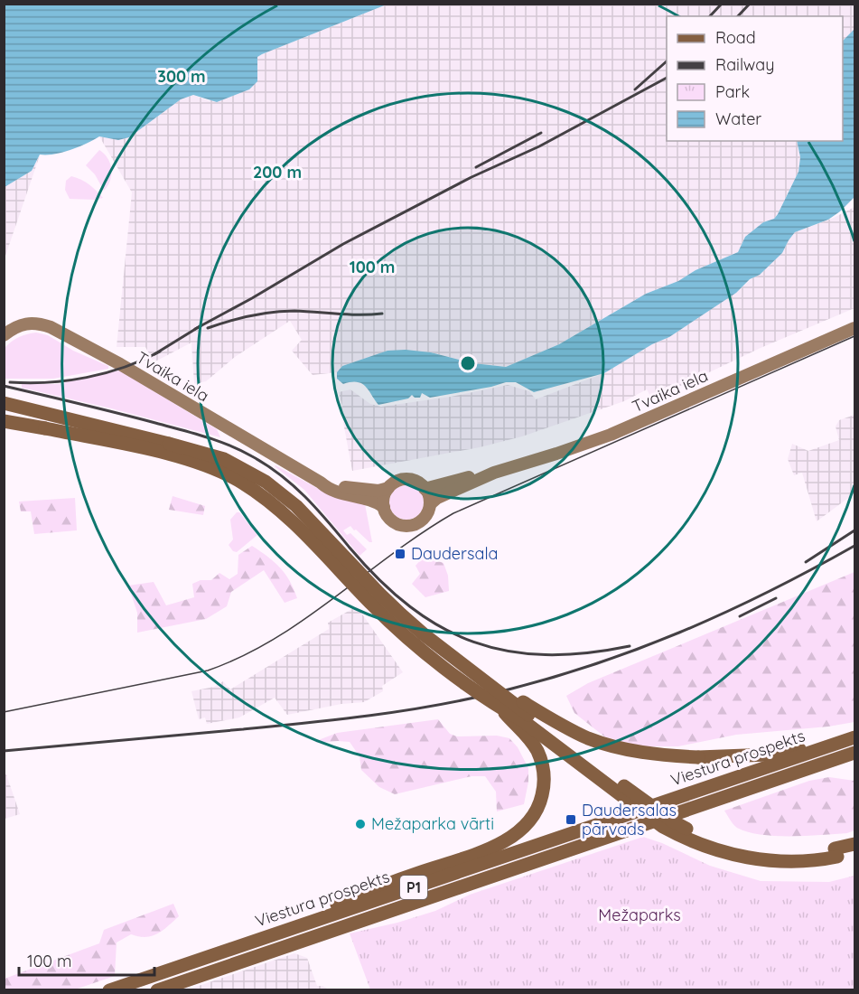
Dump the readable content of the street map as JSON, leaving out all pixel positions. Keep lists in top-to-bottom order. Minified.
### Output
{"streets":{"main road":["Viestura prospekts","P1"],"street":["Tvaika iela"]},"parks":["Mežaparks"],"places":{"transit":["Daudersala","Daudersalas pārvads"],"other":["Mežaparka vārti"]},"legend":["Road","Railway","Park","Water"],"scale_bar":"100 m","rings":["300 m","200 m","100 m"]}
